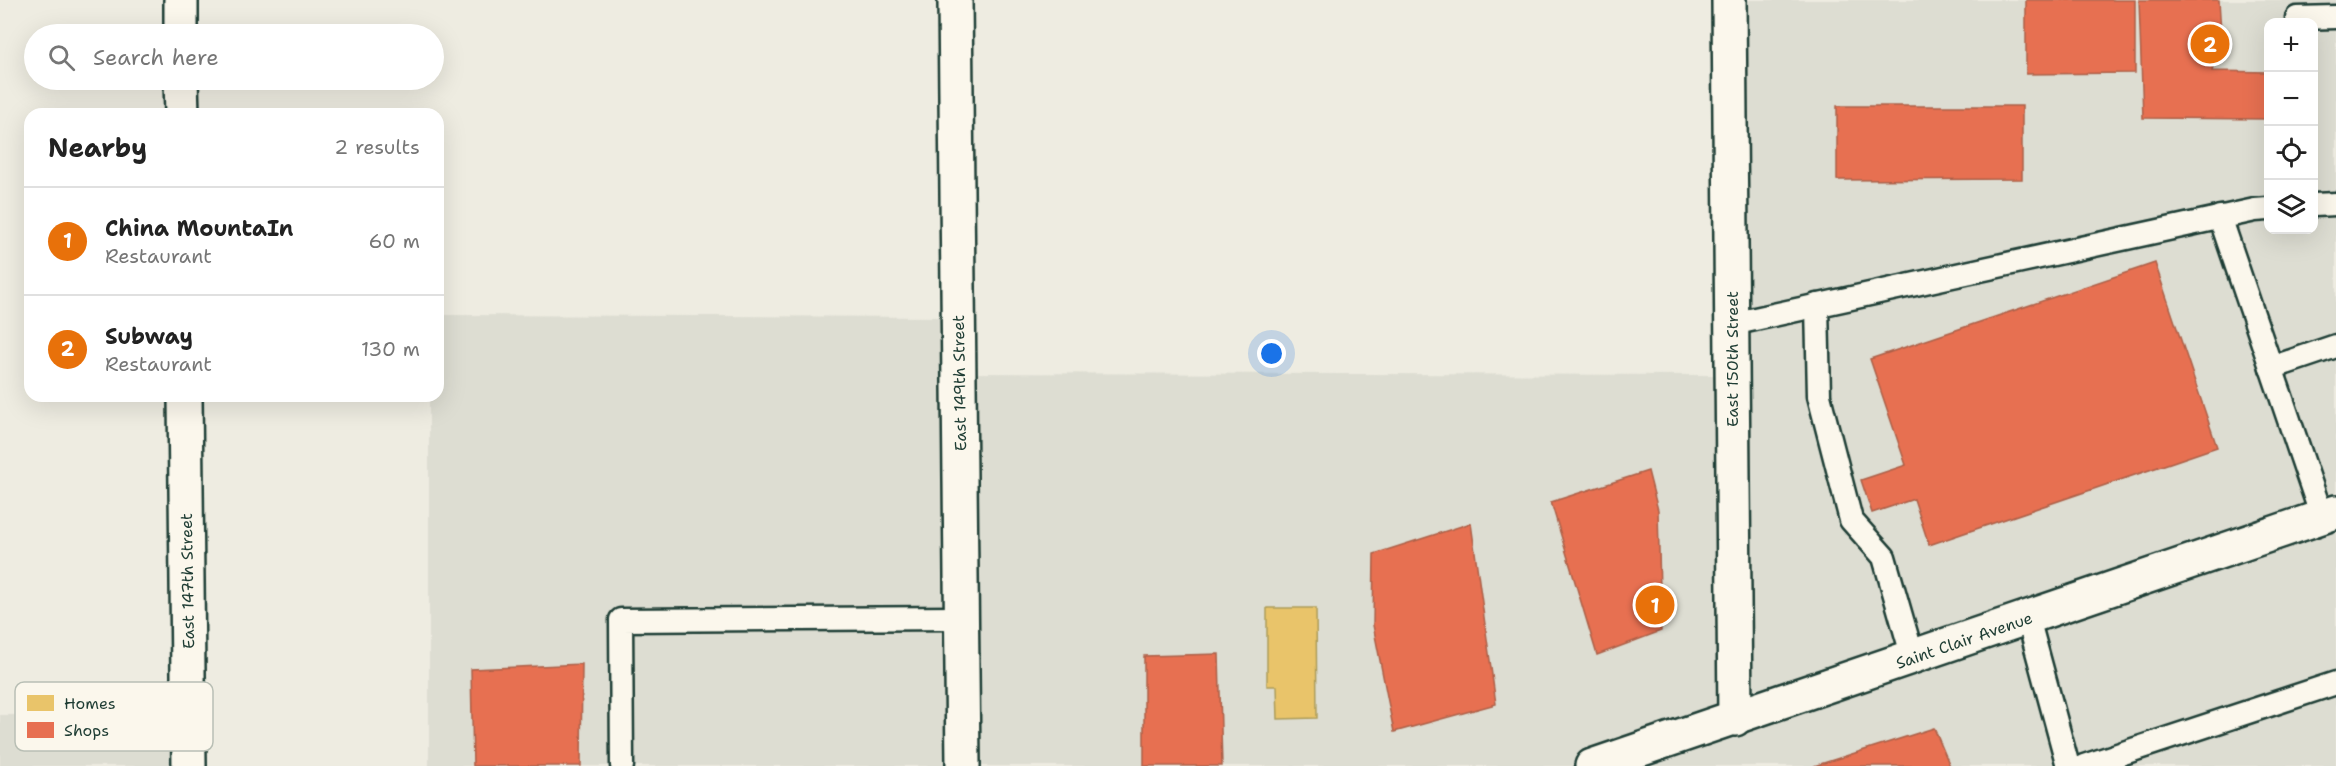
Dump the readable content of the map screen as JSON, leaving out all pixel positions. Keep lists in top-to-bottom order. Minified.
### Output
{"streets":{"street":["East 150th Street","East 149th Street","East 147th Street","Saint Clair Avenue"]},"crossings":[["East 150th Street","Saint Clair Avenue"]],"legend":["Homes","Shops"],"page":{"map_buttons":["+","−"],"pins":["2","1"],"search":"Search here","heading":["Nearby","2 results"],"list":[{"mark":"1","name":"China MountaIn","note":"Restaurant","value":"60 m"},{"mark":"2","name":"Subway","note":"Restaurant","value":"130 m"}]}}
